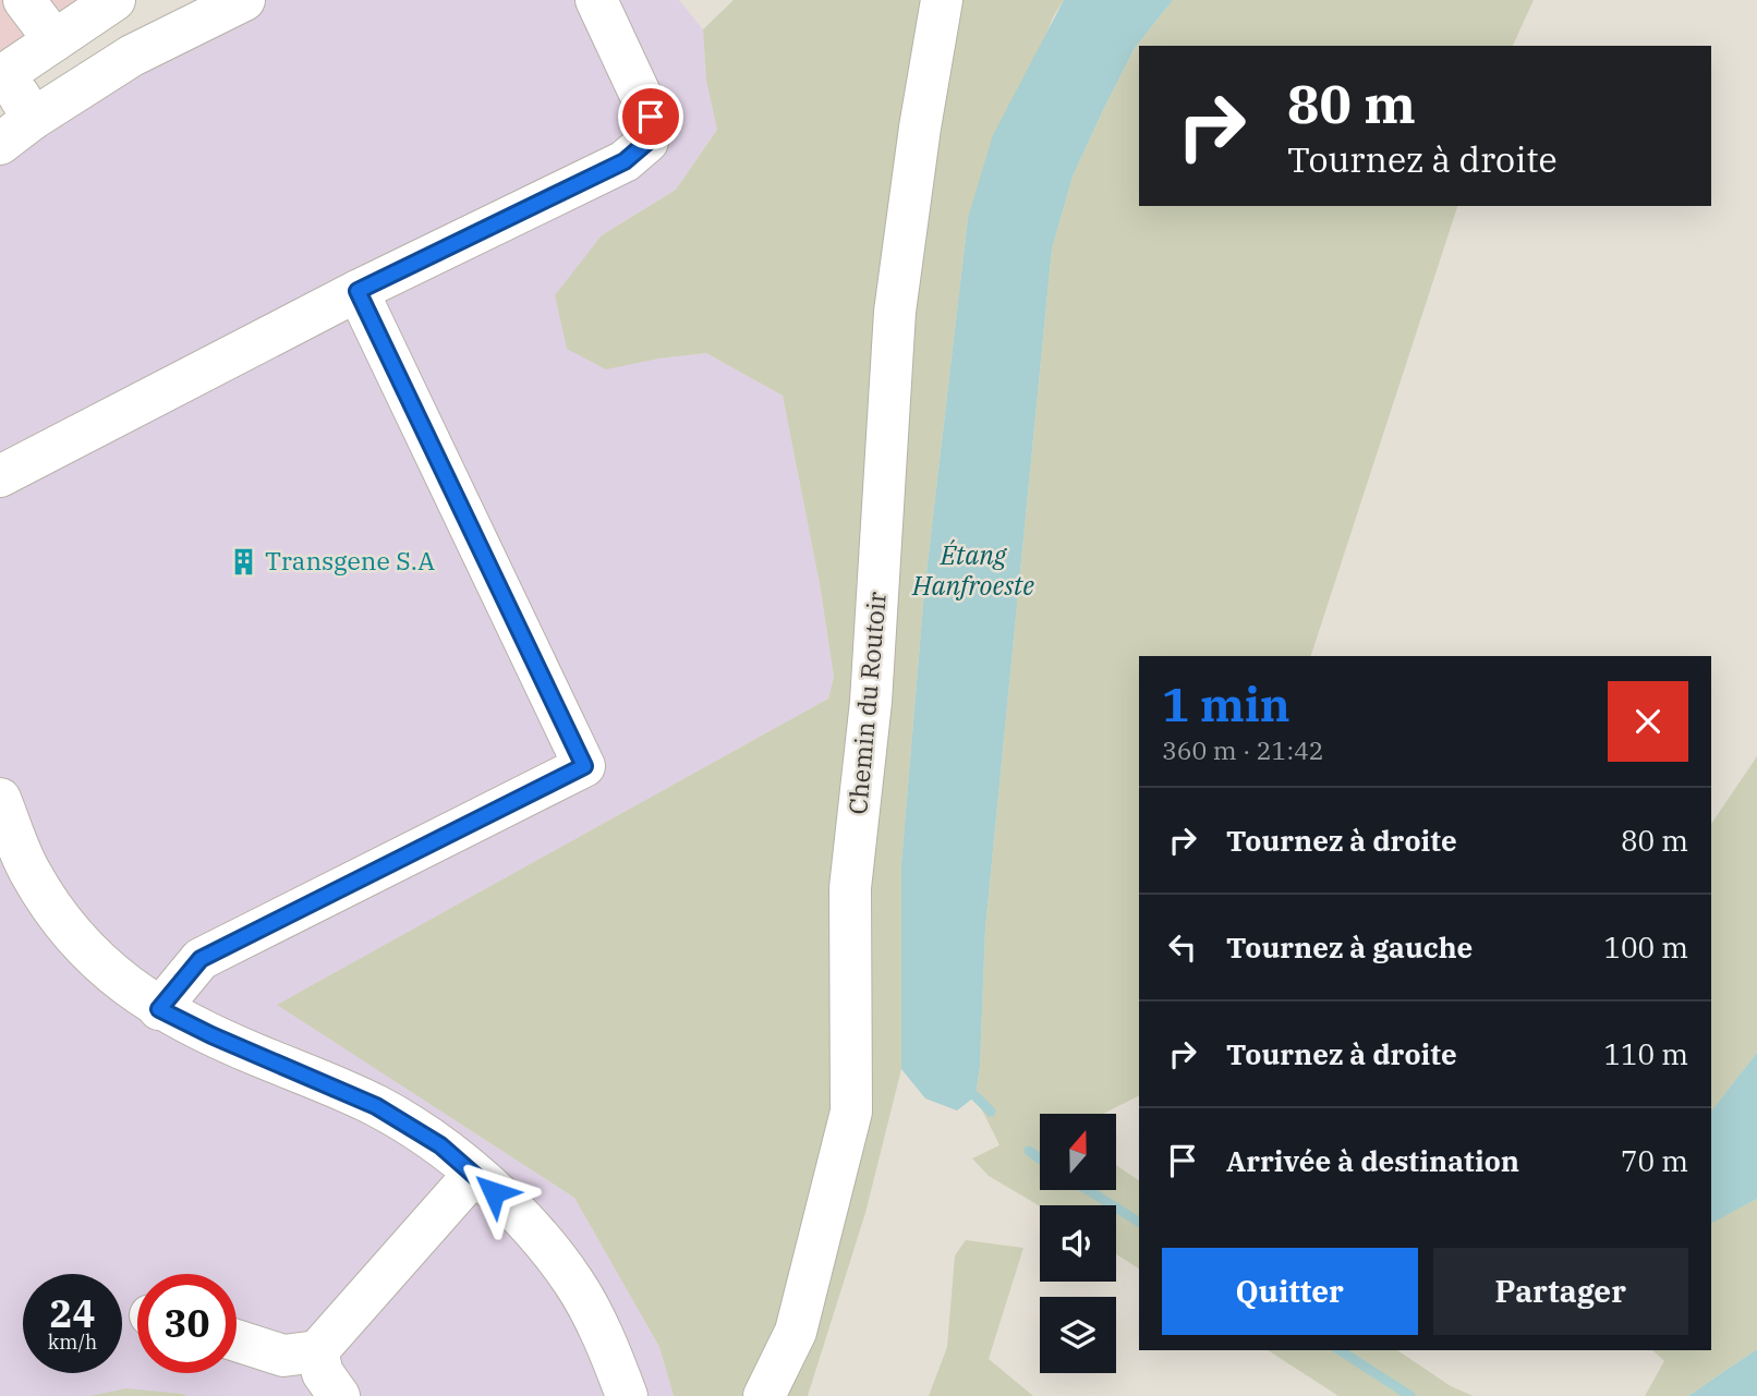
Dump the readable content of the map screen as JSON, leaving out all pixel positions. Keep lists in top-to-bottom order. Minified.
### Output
{"streets":{"street":["Chemin du Routoir"]},"water":["Étang Hanfroeste"],"places":{"building":["Transgene S.A"]},"north":"top","page":{"turn":["80 m","Tournez à droite"],"heading":["1 min","360 m · 21:42"],"list":[{"name":"Tournez à droite","value":"80 m"},{"name":"Tournez à gauche","value":"100 m"},{"name":"Tournez à droite","value":"110 m"},{"name":"Arrivée à destination","value":"70 m"}],"buttons":["Quitter","Partager"],"speed":"24 km/h","limit":"30"}}
